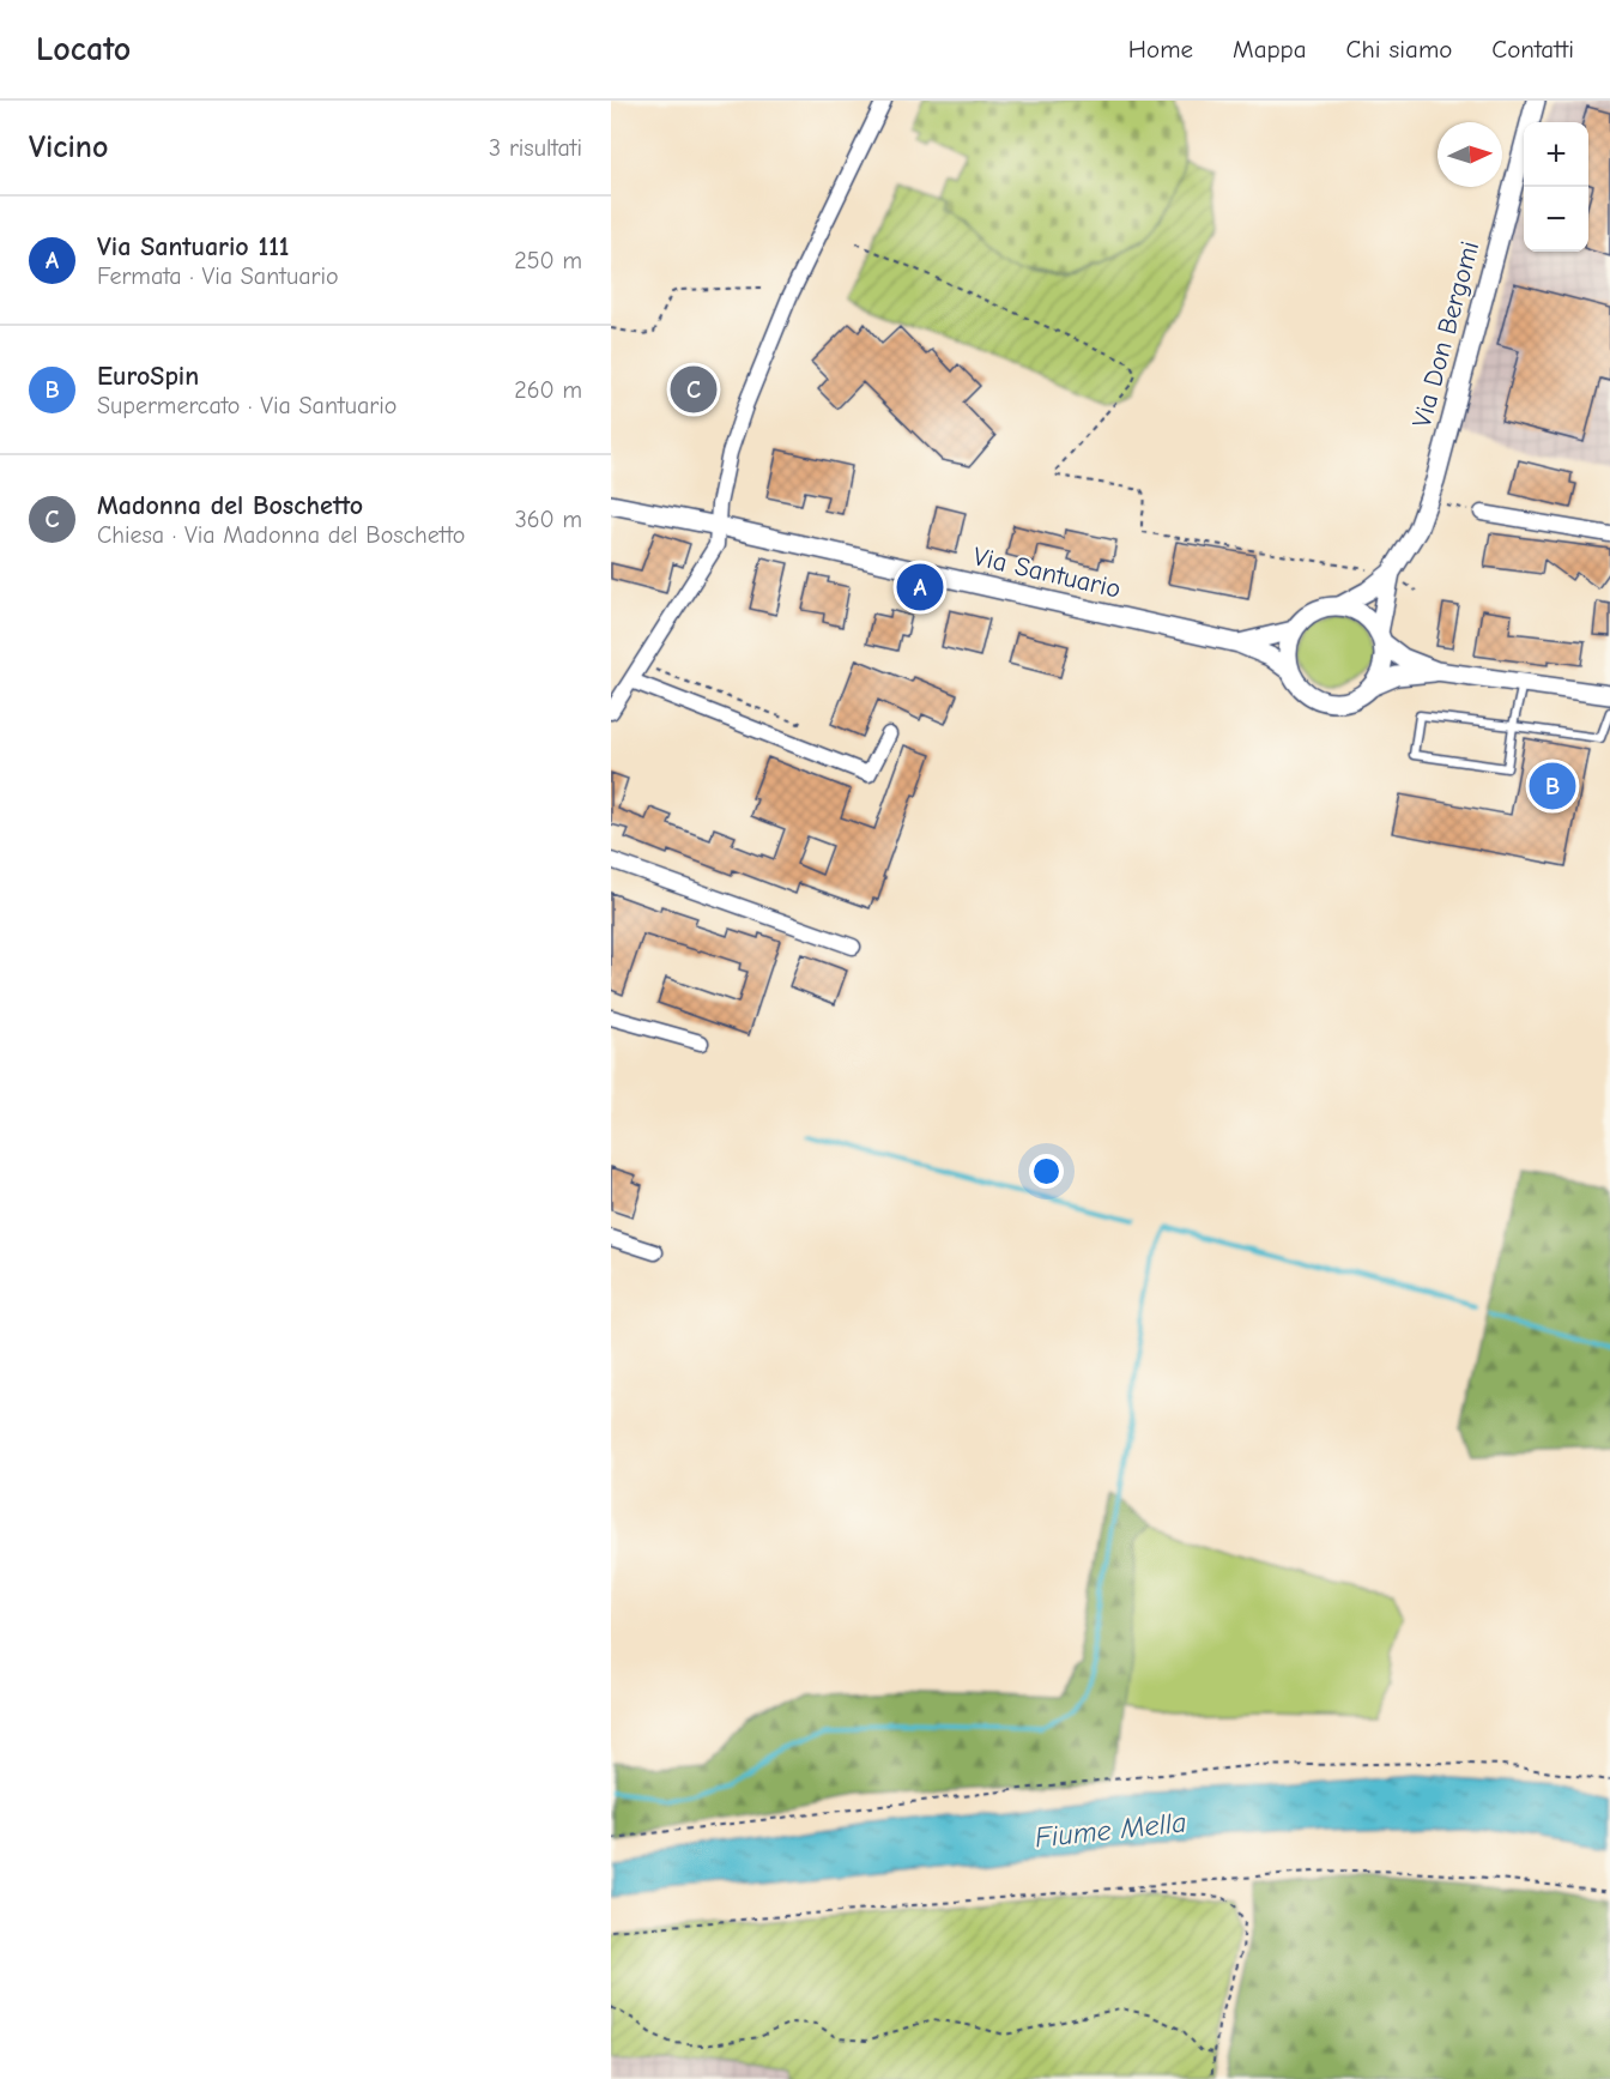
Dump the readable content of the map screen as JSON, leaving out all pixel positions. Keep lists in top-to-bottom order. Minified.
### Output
{"streets":{"street":["Via Don Bergomi","Via Santuario"]},"crossings":[["Via Don Bergomi","Via Santuario"]],"water":["Fiume Mella"],"north":"right","page":{"header":"Locato","nav":["Home","Mappa","Chi siamo","Contatti"],"heading":["Vicino","3 risultati"],"map_buttons":["+","−"],"list":[{"mark":"A","name":"Via Santuario 111","note":"Fermata · Via Santuario","value":"250 m"},{"mark":"B","name":"EuroSpin","note":"Supermercato · Via Santuario","value":"260 m"},{"mark":"C","name":"Madonna del Boschetto","note":"Chiesa · Via Madonna del Boschetto","value":"360 m"}],"pins":["C","A","B"]}}
